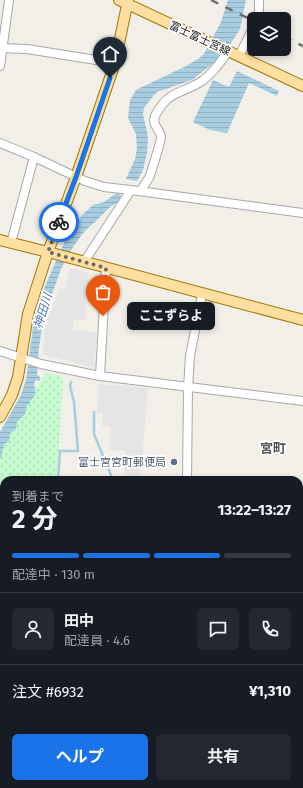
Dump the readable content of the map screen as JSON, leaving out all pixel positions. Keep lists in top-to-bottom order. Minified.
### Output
{"streets":{"main road":["富士富士宮線"]},"districts":["宮町"],"water":["神田川"],"places":["ここずらよ","富士宮宮町郵便局"],"page":{"bubble":"ここずらよ","heading":["2 分","到着まで","13:22–13:27"],"panel":["田中","配達員 · 4.6","注文 #6932","¥1,310"],"bar":"配達中 · 130 m","buttons":["ヘルプ","共有"]}}
